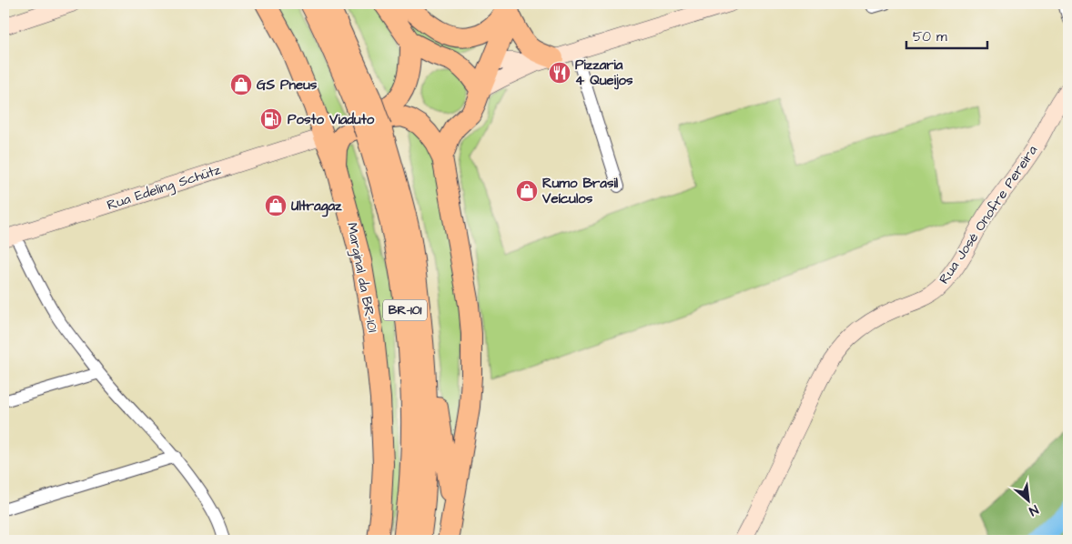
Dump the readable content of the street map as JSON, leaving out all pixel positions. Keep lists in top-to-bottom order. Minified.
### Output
{"streets":{"highway":["Marginal da BR-101","BR-101"],"main road":["Rua Edeling Schütz","Rua José Onofre Pereira"]},"crossings":[["Rua Edeling Schütz","Marginal da BR-101"]],"places":{"restaurant":["Pizzaria 4 Queijos"],"shop":["GS Pneus","Rumo Brasil Veículos","Ultragaz"],"fuel station":["Posto Viaduto"]},"scale_bar":"50 m","north":"bottom right"}
